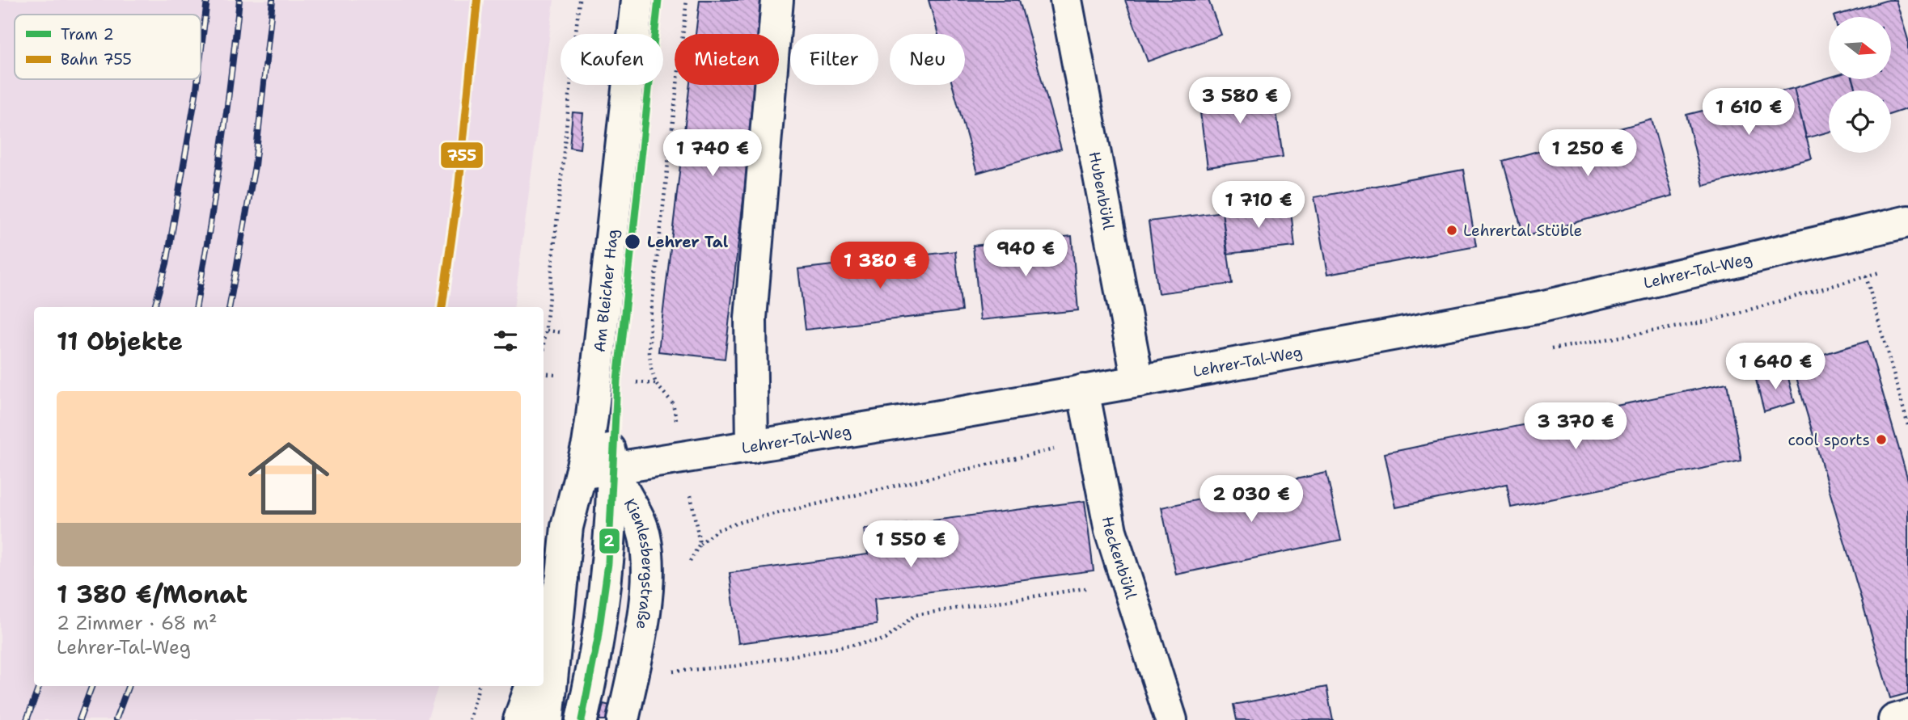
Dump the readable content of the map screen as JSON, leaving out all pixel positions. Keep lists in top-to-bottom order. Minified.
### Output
{"streets":{"main road":["Hubenbühl","Lehrer-Tal-Weg","Am Bleicher Hag","Heckenbühl","Kienlesbergstraße"]},"crossings":[["Hubenbühl","Lehrer-Tal-Weg"],["Lehrer-Tal-Weg","Am Bleicher Hag"],["Lehrer-Tal-Weg","Heckenbühl"],["Lehrer-Tal-Weg","Kienlesbergstraße"],["Am Bleicher Hag","Kienlesbergstraße"]],"places":["Lehrertal Stüble","Lehrer Tal","cool sports"],"lines":["tram line 2","rail line 755"],"legend":["Tram 2","Bahn 755"],"north":"right","page":{"chip":["Kaufen","Mieten","Filter","Neu"],"price":["3 580 €","1 610 €","1 740 €","1 250 €","1 710 €","940 €","1 380 €","1 640 €","3 370 €","2 030 €","1 550 €"],"heading":"11 Objekte","list":[{"name":"1 380 €/Monat","note":"2 Zimmer · 68 m² · Lehrer-Tal-Weg"}]}}
